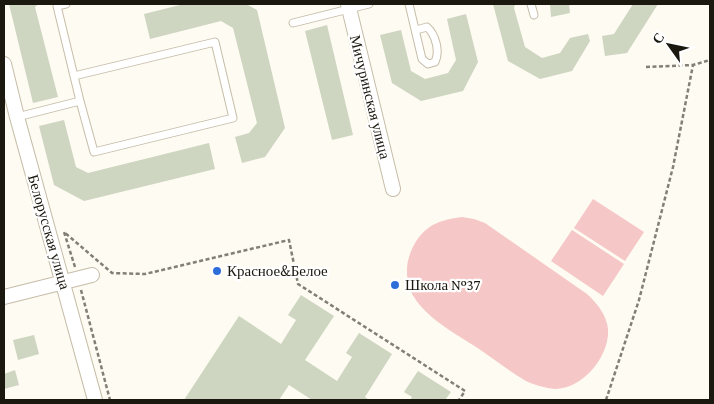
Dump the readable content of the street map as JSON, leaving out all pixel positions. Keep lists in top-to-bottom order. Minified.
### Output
{"streets":{"street":["Мичуринская улица","Белорусская улица"]},"places":["Красное&Белое","Школа №37"],"north":"top left"}
